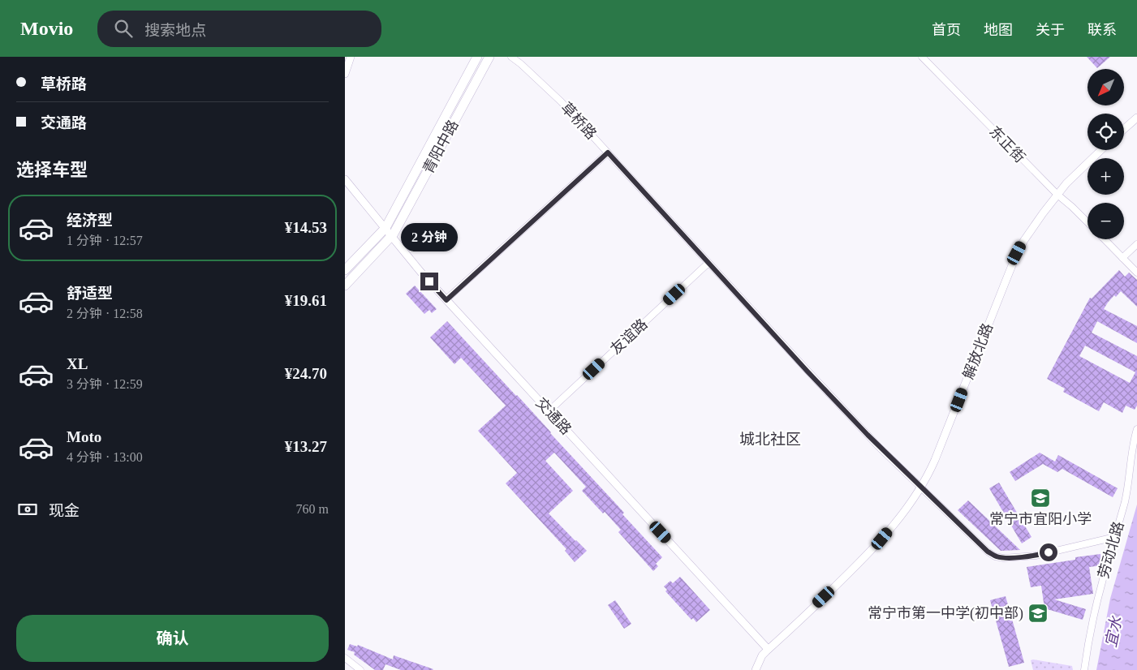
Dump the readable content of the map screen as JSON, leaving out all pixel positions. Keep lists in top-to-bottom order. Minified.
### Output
{"streets":{"main road":["青阳中路"],"street":["草桥路","东正街","友谊路","解放北路","交通路","劳动北路"]},"crossings":[["草桥路","友谊路"],["草桥路","解放北路"],["草桥路","劳动北路"],["东正街","解放北路"],["青阳中路","交通路"],["友谊路","交通路"],["解放北路","交通路"]],"districts":["城北社区"],"water":["宜水"],"places":{"school or university":["常宁市宜阳小学","常宁市第一中学(初中部)"]},"north":"bottom left","page":{"header":"Movio","search":"搜索地点","nav":["首页","地图","关于","联系"],"banner":["草桥路","交通路"],"map_buttons":["+","−"],"heading":"选择车型","list":[{"name":"经济型","note":"1 分钟 · 12:57","value":"¥14.53"},{"name":"舒适型","note":"2 分钟 · 12:58","value":"¥19.61"},{"name":"XL","note":"3 分钟 · 12:59","value":"¥24.70"},{"name":"Moto","note":"4 分钟 · 13:00","value":"¥13.27"}],"bubble":"2 分钟","pay":["现金","760 m"],"buttons":"确认"}}
